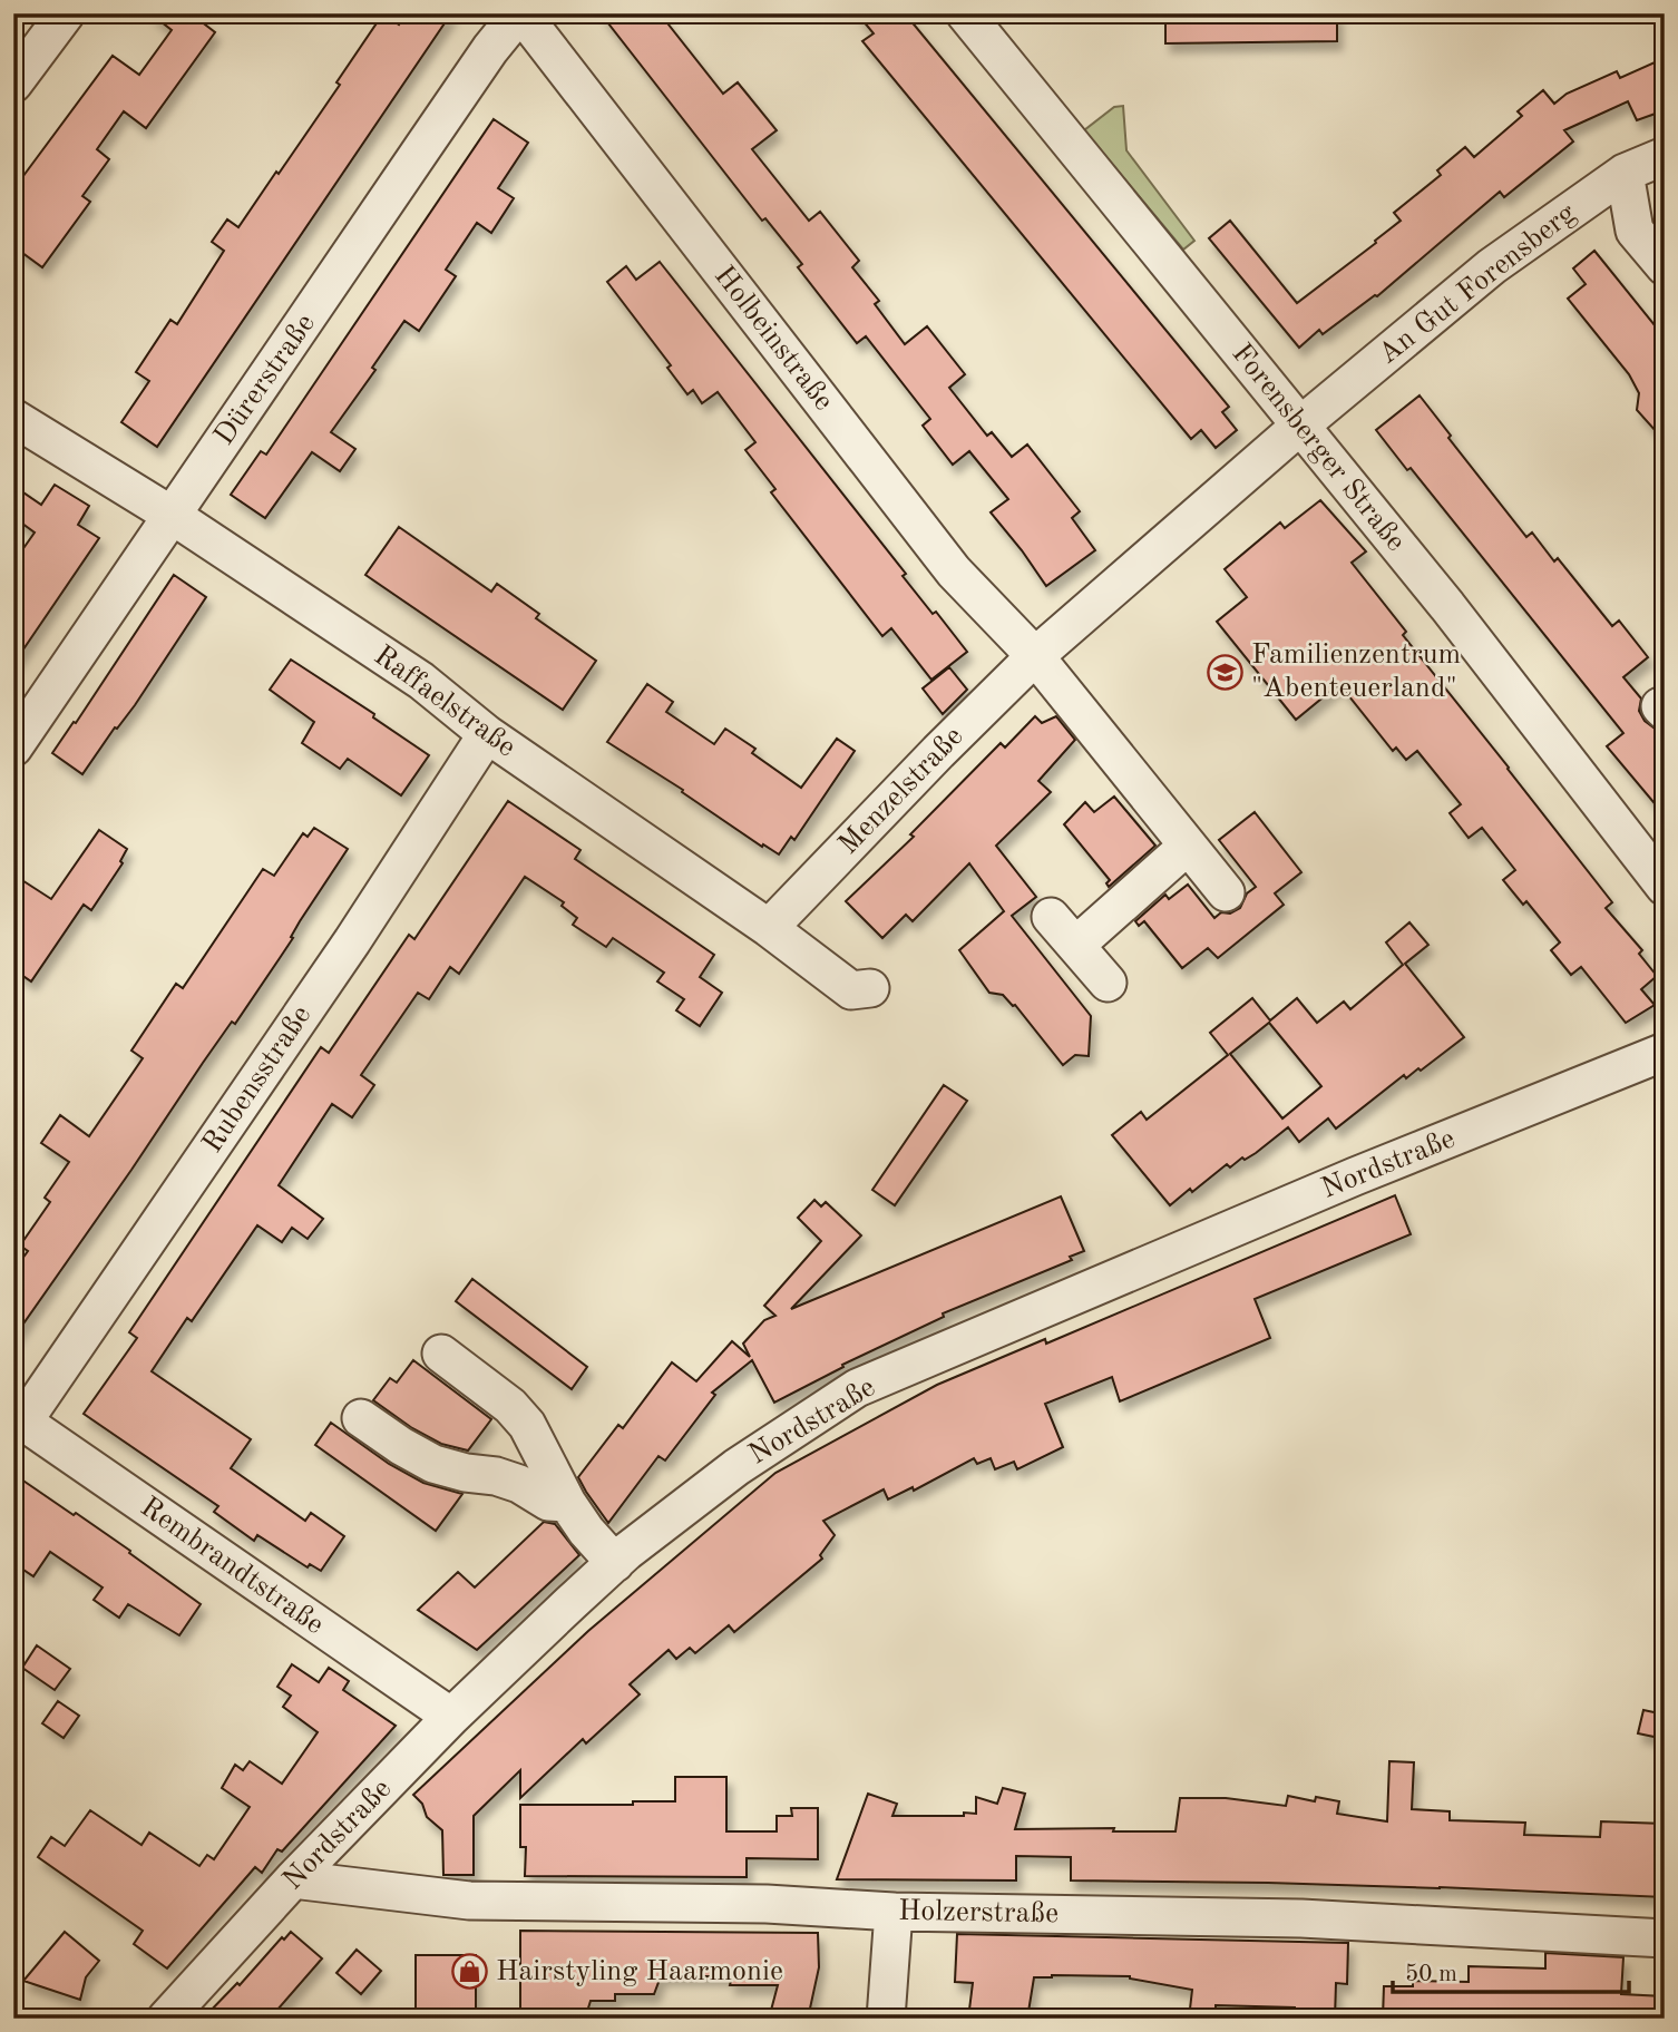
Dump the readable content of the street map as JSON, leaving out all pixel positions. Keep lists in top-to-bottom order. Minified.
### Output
{"streets":{"street":["An Gut Forensberg","Holbeinstraße","Dürerstraße","Forensberger Straße","Raffaelstraße","Menzelstraße","Rubensstraße","Nordstraße","Rembrandtstraße","Holzerstraße"]},"crossings":[["An Gut Forensberg","Forensberger Straße"],["An Gut Forensberg","Menzelstraße"],["Holbeinstraße","Dürerstraße"],["Holbeinstraße","Menzelstraße"],["Dürerstraße","Raffaelstraße"],["Forensberger Straße","Menzelstraße"],["Raffaelstraße","Menzelstraße"],["Raffaelstraße","Rubensstraße"],["Rubensstraße","Rembrandtstraße"],["Nordstraße","Rembrandtstraße"],["Nordstraße","Holzerstraße"]],"places":{"school or university":["Familienzentrum \"Abenteuerland\""],"shop":["Hairstyling Haarmonie"]},"scale_bar":"50 m"}
